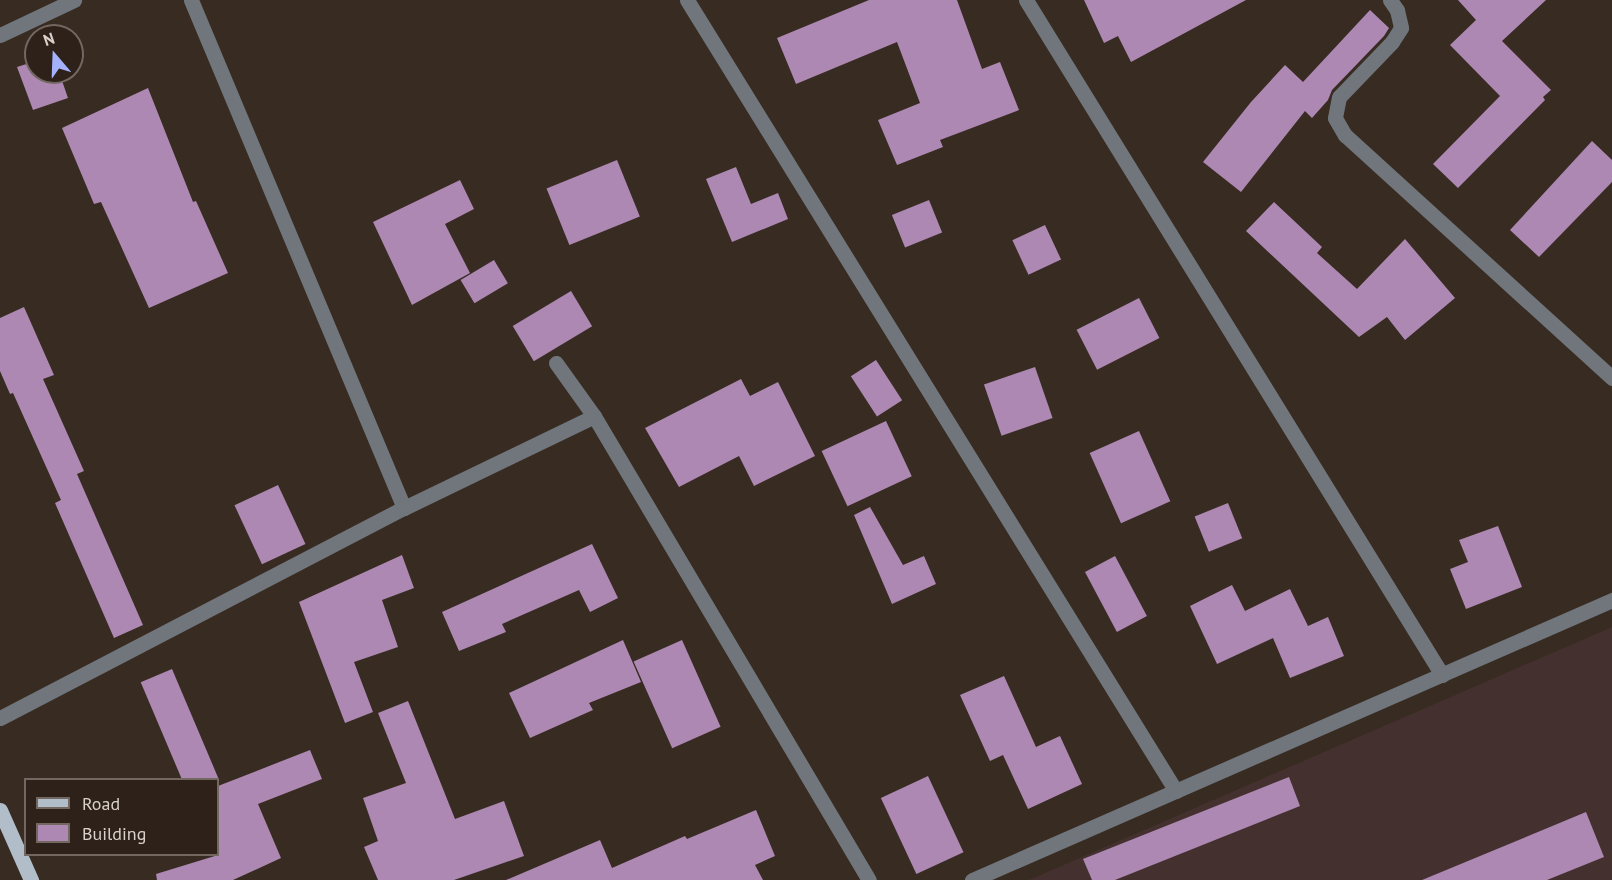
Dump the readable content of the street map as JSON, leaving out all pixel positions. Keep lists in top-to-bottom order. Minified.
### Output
{"legend":["Road","Building"],"north":"top"}
